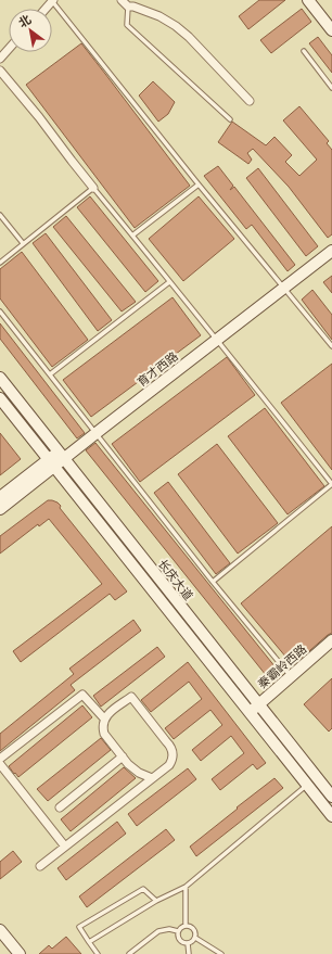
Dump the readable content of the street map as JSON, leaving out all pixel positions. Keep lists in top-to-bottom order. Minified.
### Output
{"streets":{"main road":["育才西路","长庆大道","秦霸岭西路"]},"crossings":[["育才西路","长庆大道"],["长庆大道","秦霸岭西路"]],"north":"top left"}
